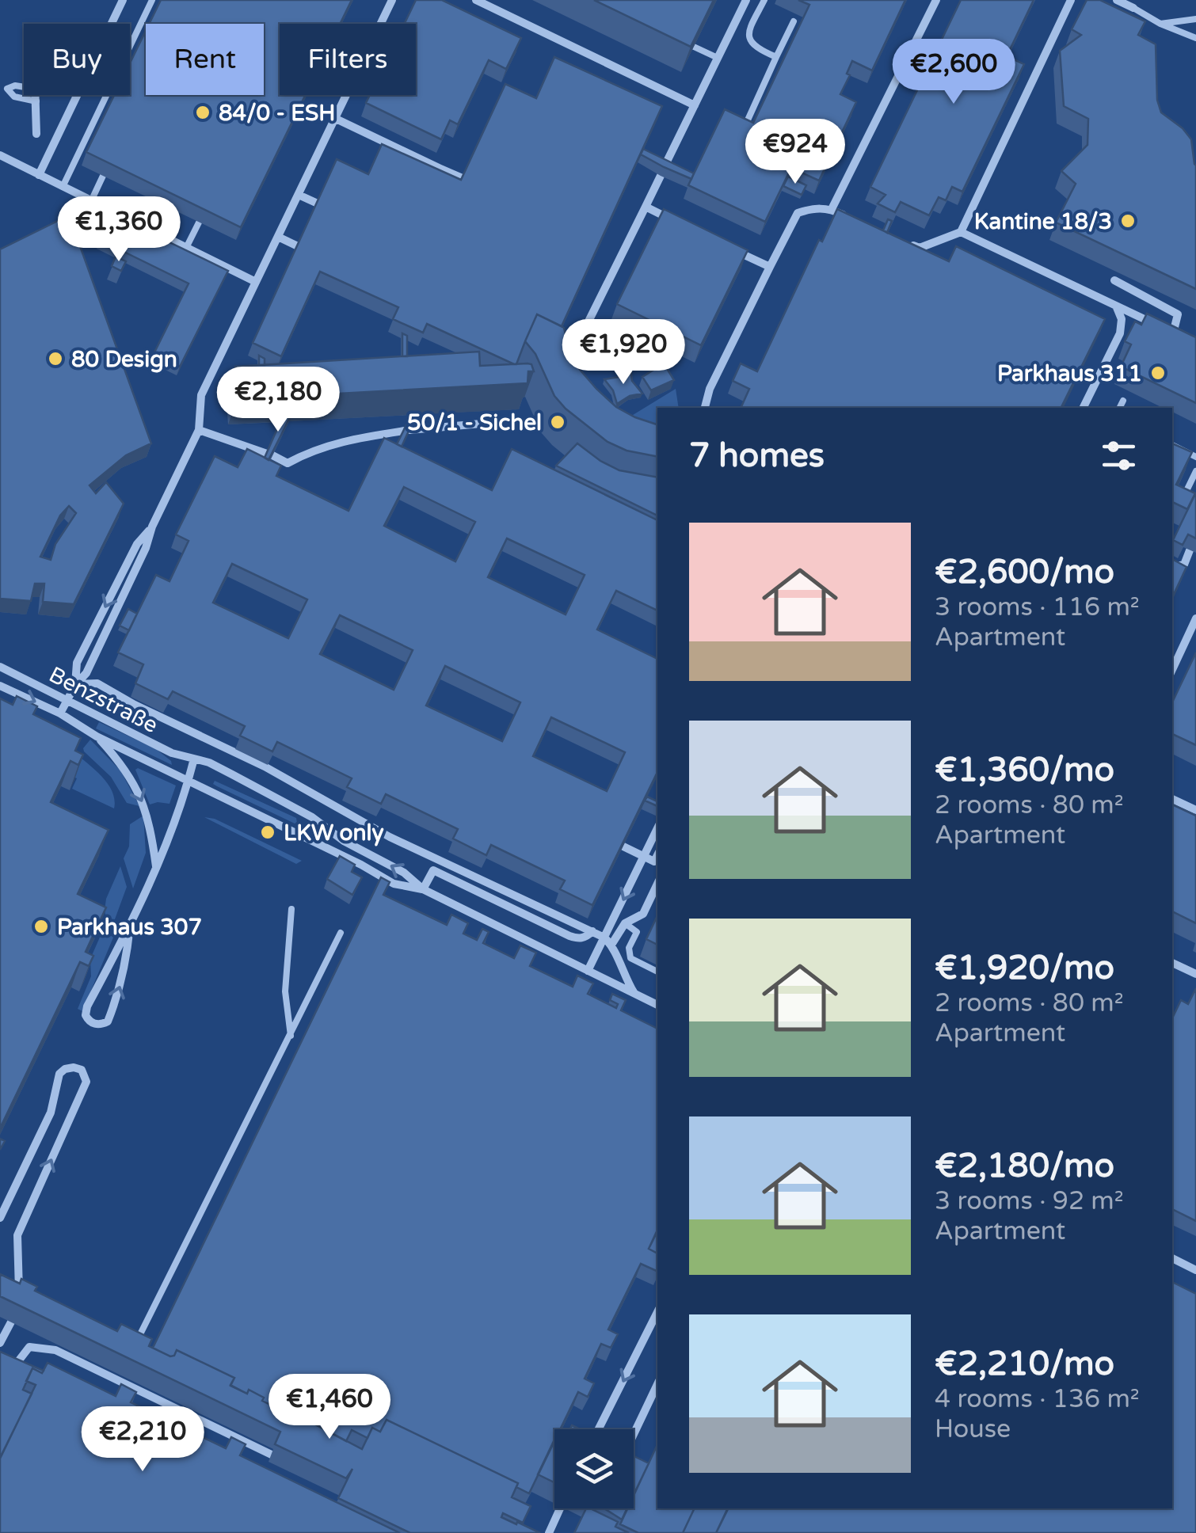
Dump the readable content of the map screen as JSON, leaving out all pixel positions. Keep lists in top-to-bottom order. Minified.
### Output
{"streets":{"street":["Benzstraße"]},"places":["84/0 - ESH","Kantine 18/3","80 Design","Parkhaus 311","50/1 - Sichel","LKW only","Parkhaus 307"],"page":{"chip":["Buy","Rent","Filters"],"price":["€2,600","€924","€1,360","€1,920","€2,180","€1,460","€2,210"],"heading":"7 homes","list":[{"name":"€2,600/mo","note":"3 rooms · 116 m² · Apartment"},{"name":"€1,360/mo","note":"2 rooms · 80 m² · Apartment"},{"name":"€1,920/mo","note":"2 rooms · 80 m² · Apartment"},{"name":"€2,180/mo","note":"3 rooms · 92 m² · Apartment"},{"name":"€2,210/mo","note":"4 rooms · 136 m² · House"}]}}
